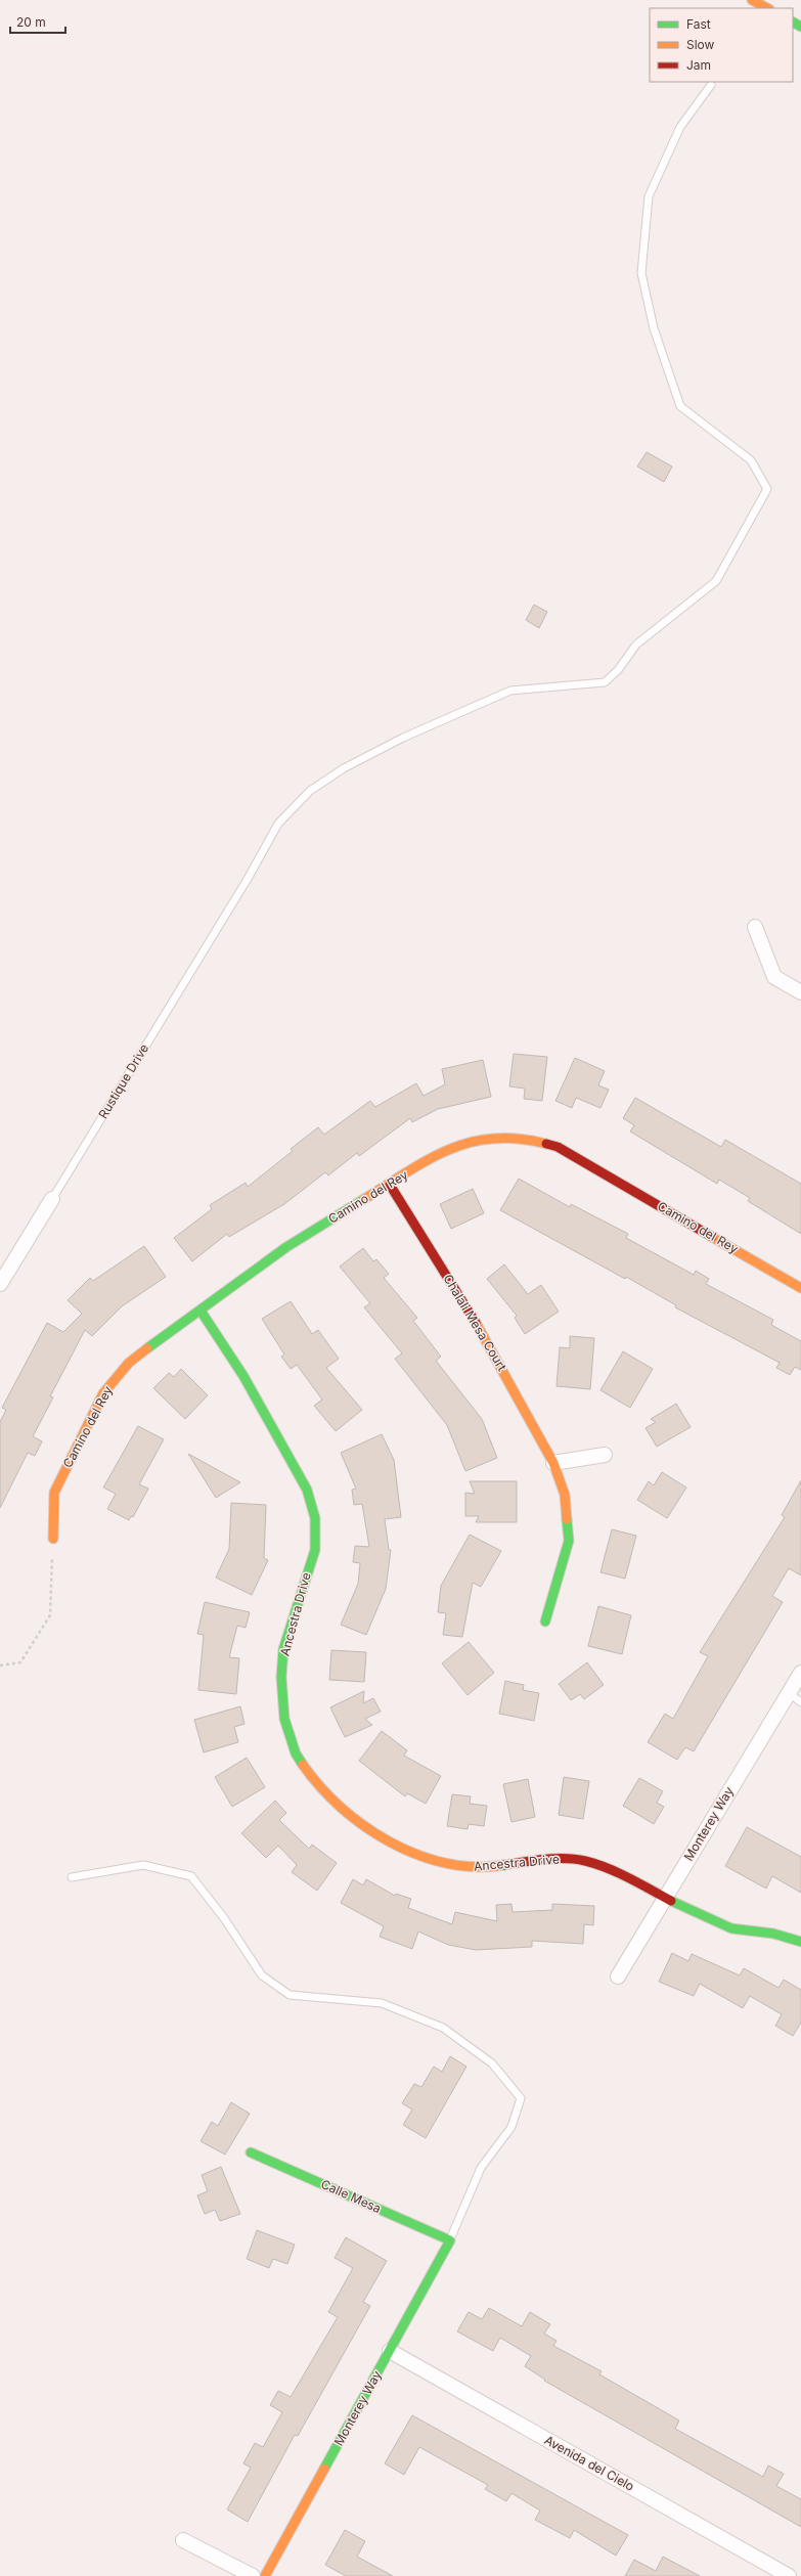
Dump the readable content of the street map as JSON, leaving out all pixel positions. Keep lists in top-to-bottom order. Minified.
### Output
{"streets":{"street":["Rustique Drive","Camino del Rey","Chalali Mesa Court","Ancestra Drive","Monterey Way","Calle Mesa","Avenida del Cielo"]},"crossings":[["Camino del Rey","Chalali Mesa Court"],["Camino del Rey","Ancestra Drive"],["Ancestra Drive","Monterey Way"],["Monterey Way","Calle Mesa"],["Monterey Way","Avenida del Cielo"]],"legend":["Fast","Slow","Jam"],"scale_bar":"20 m"}
